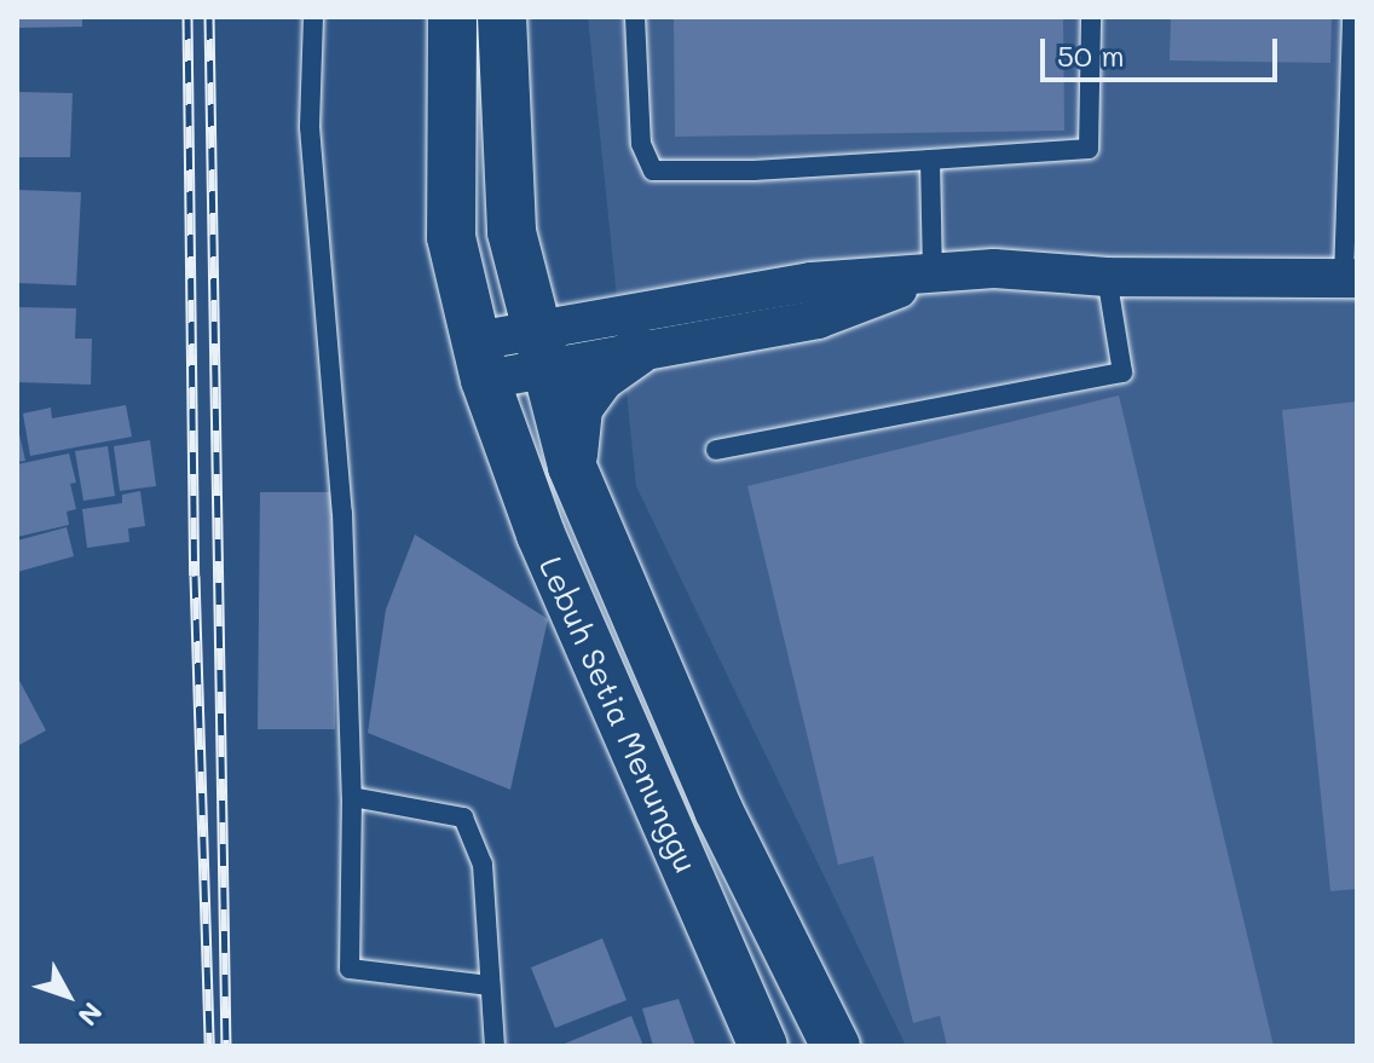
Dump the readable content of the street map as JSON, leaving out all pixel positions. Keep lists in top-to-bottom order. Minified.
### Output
{"streets":{"street":["Lebuh Setia Menunggu"]},"scale_bar":"50 m","north":"bottom right"}
